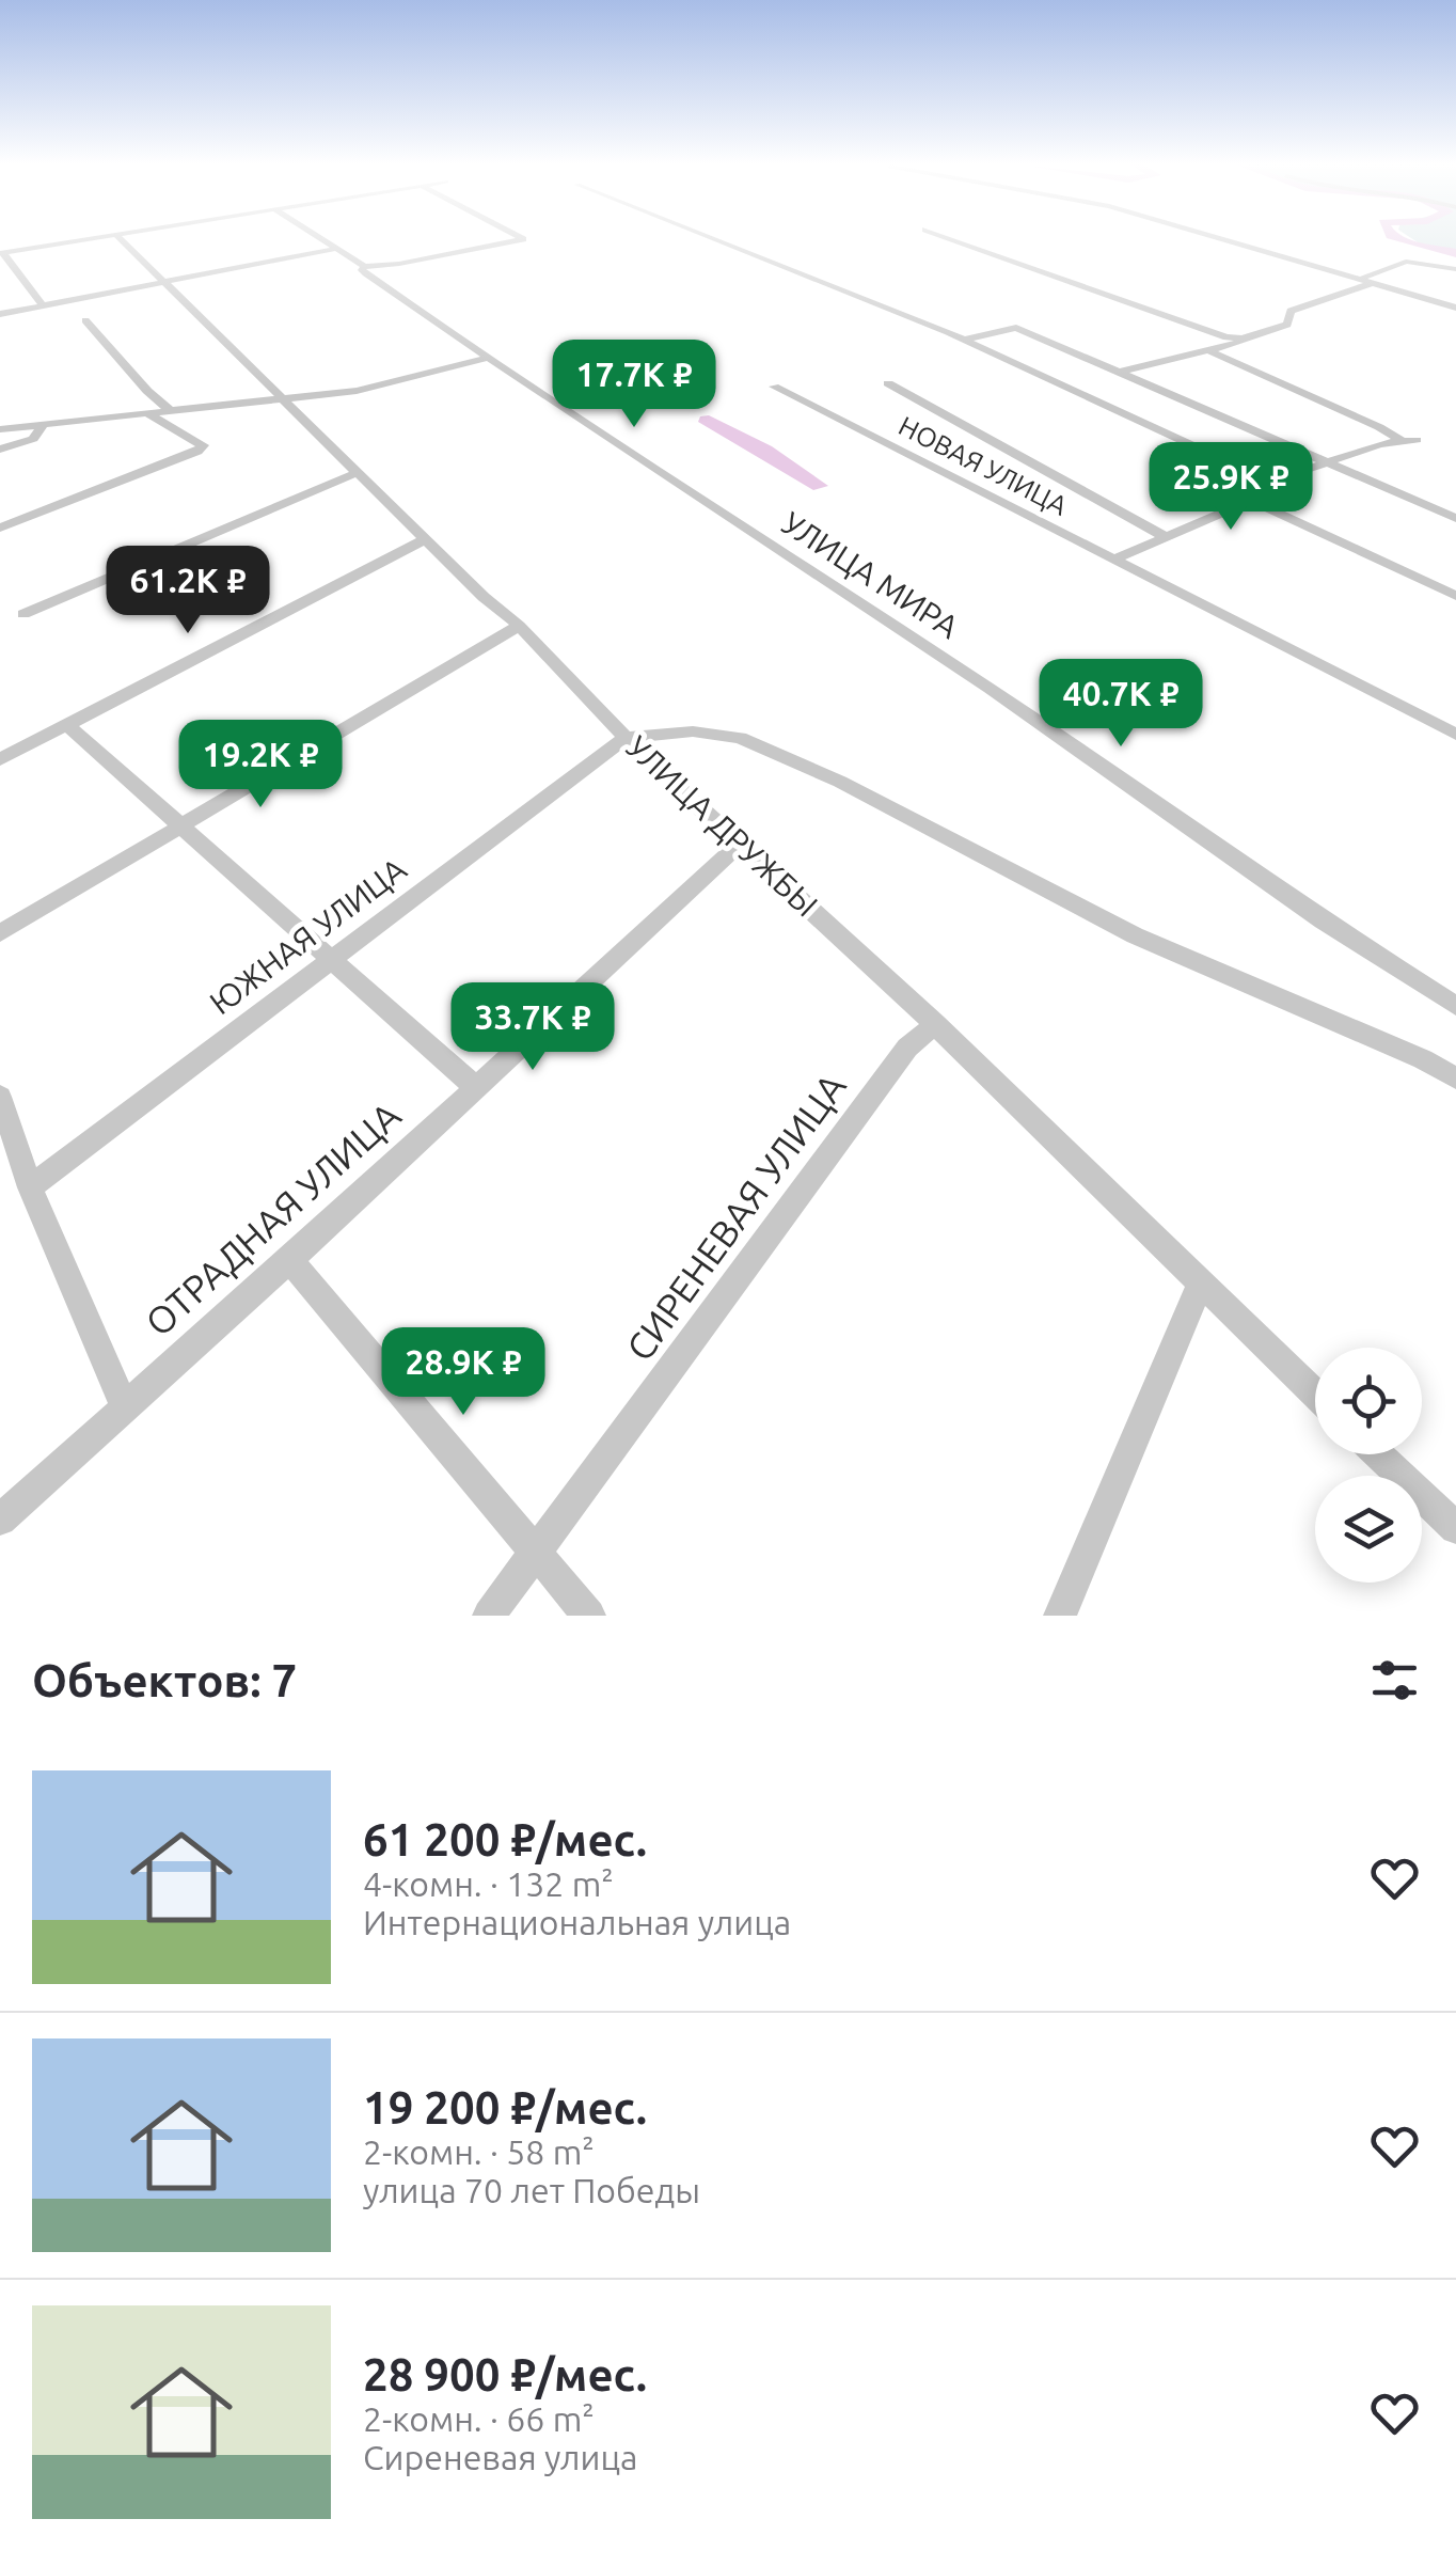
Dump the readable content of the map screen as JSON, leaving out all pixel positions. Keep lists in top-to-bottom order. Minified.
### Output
{"streets":{"street":["НОВАЯ УЛИЦА","УЛИЦА МИРА","УЛИЦА ДРУЖБЫ","ЮЖНАЯ УЛИЦА","СИРЕНЕВАЯ УЛИЦА","ОТРАДНАЯ УЛИЦА"]},"crossings":[["УЛИЦА ДРУЖБЫ","ЮЖНАЯ УЛИЦА"],["УЛИЦА ДРУЖБЫ","СИРЕНЕВАЯ УЛИЦА"],["УЛИЦА ДРУЖБЫ","ОТРАДНАЯ УЛИЦА"]],"page":{"price":["17.7K ₽","25.9K ₽","61.2K ₽","40.7K ₽","19.2K ₽","33.7K ₽","28.9K ₽"],"heading":"Объектов: 7","list":[{"name":"61 200 ₽/мес.","note":"4-комн. · 132 m² · Интернациональная улица"},{"name":"19 200 ₽/мес.","note":"2-комн. · 58 m² · улица 70 лет Победы"},{"name":"28 900 ₽/мес.","note":"2-комн. · 66 m² · Сиреневая улица"}]}}
